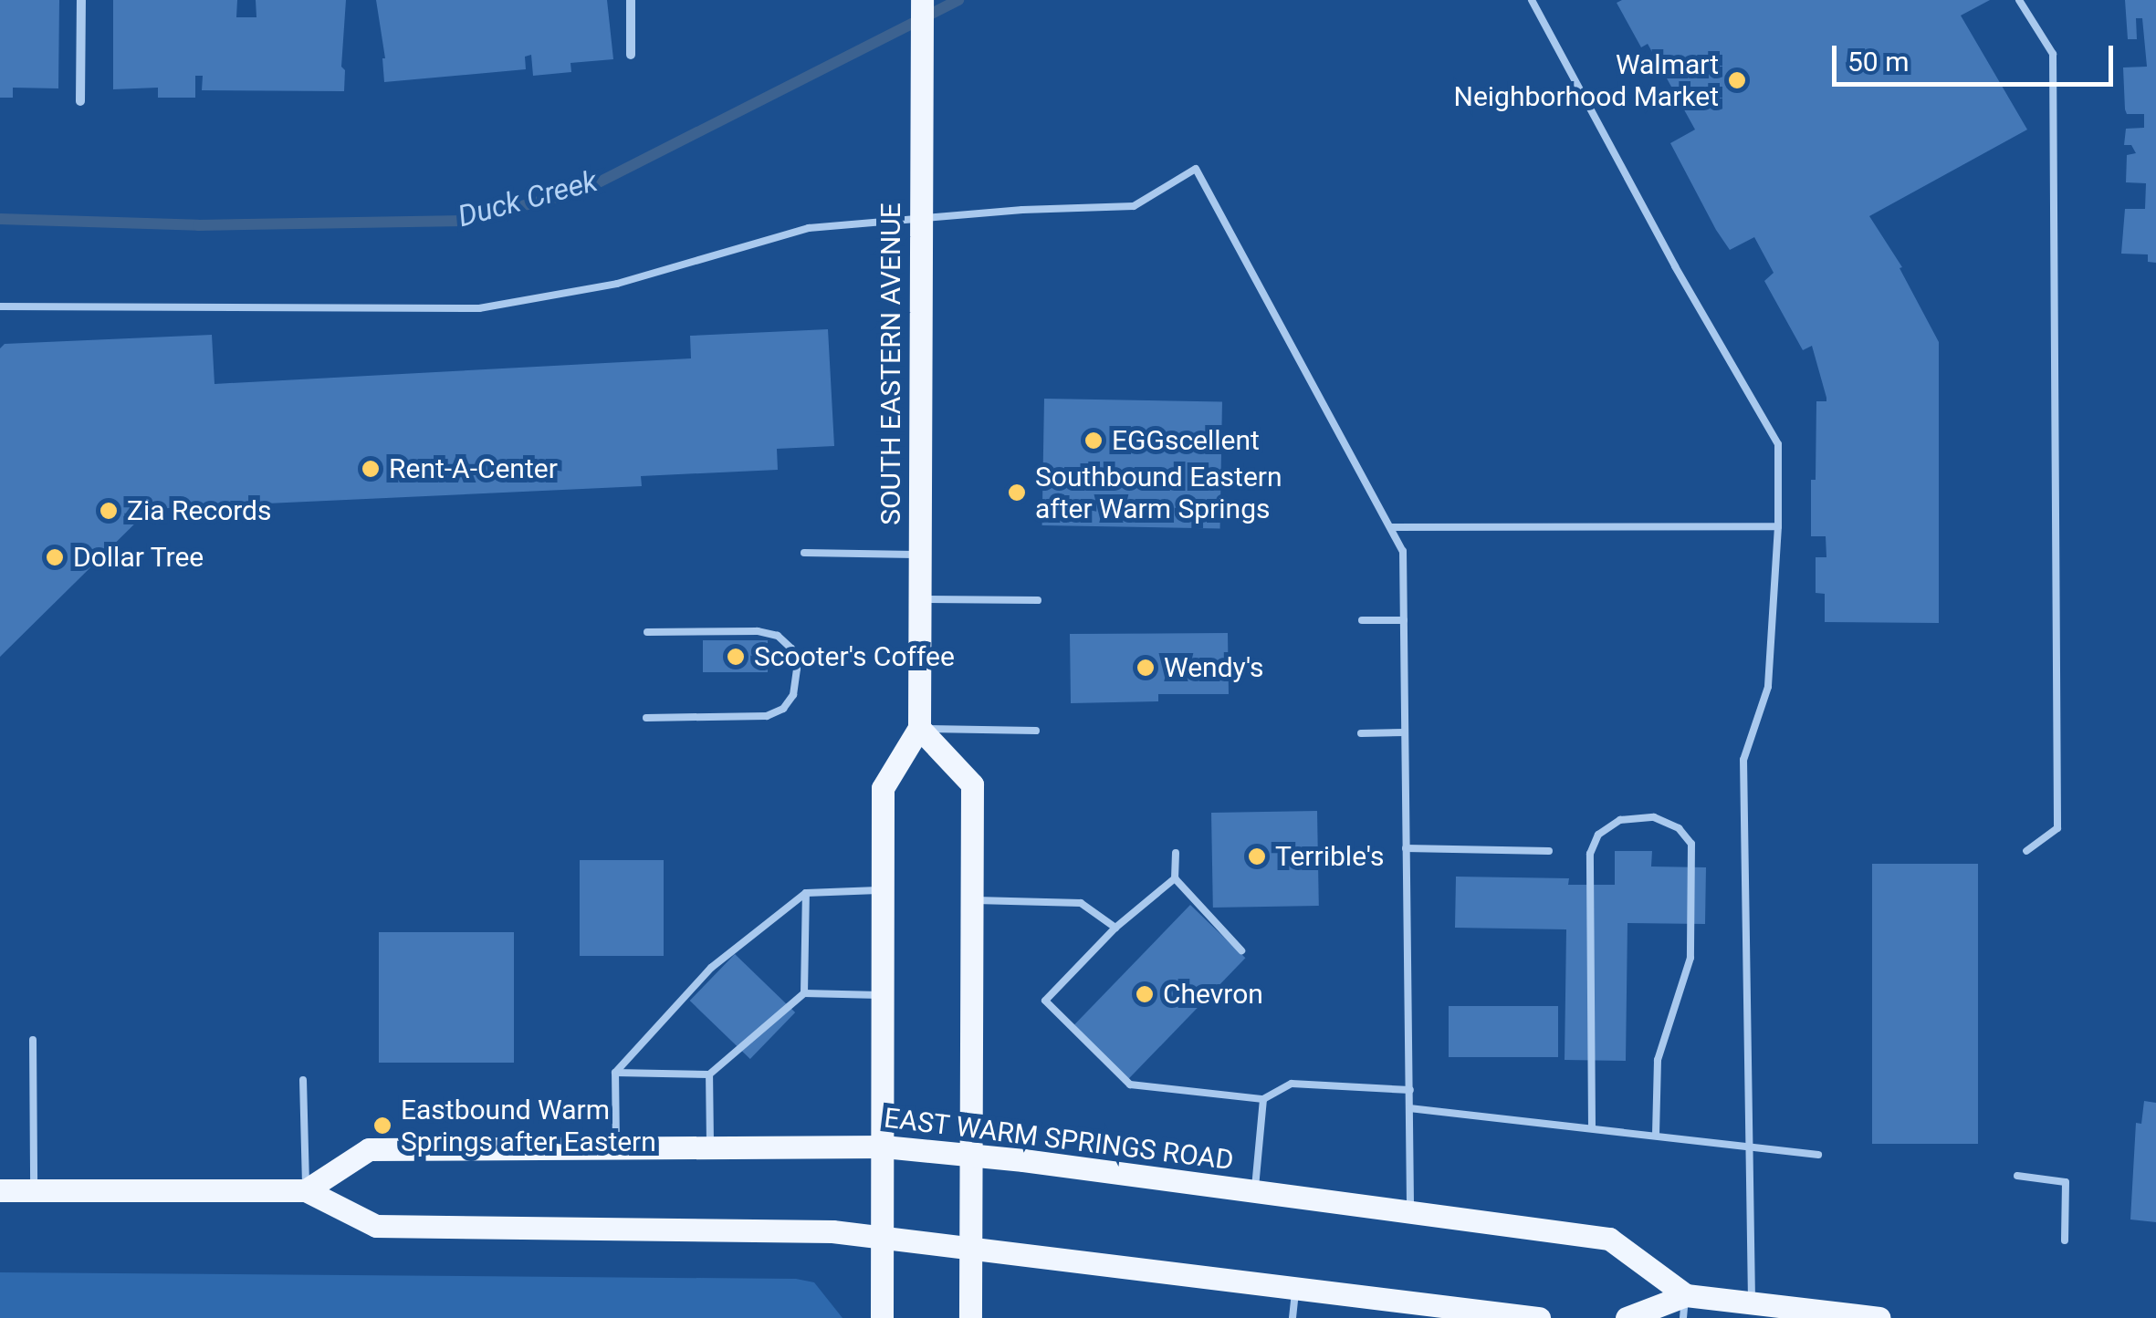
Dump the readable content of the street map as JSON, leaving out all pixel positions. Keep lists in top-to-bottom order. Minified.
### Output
{"streets":{"main road":["SOUTH EASTERN AVENUE","EAST WARM SPRINGS ROAD"]},"water":["Duck Creek"],"places":["Walmart Neighborhood Market","EGGscellent","Rent-A-Center","Southbound Eastern after Warm Springs","Zia Records","Dollar Tree","Scooter's Coffee","Wendy's","Terrible's","Chevron","Eastbound Warm Springs after Eastern"],"scale_bar":"50 m"}
